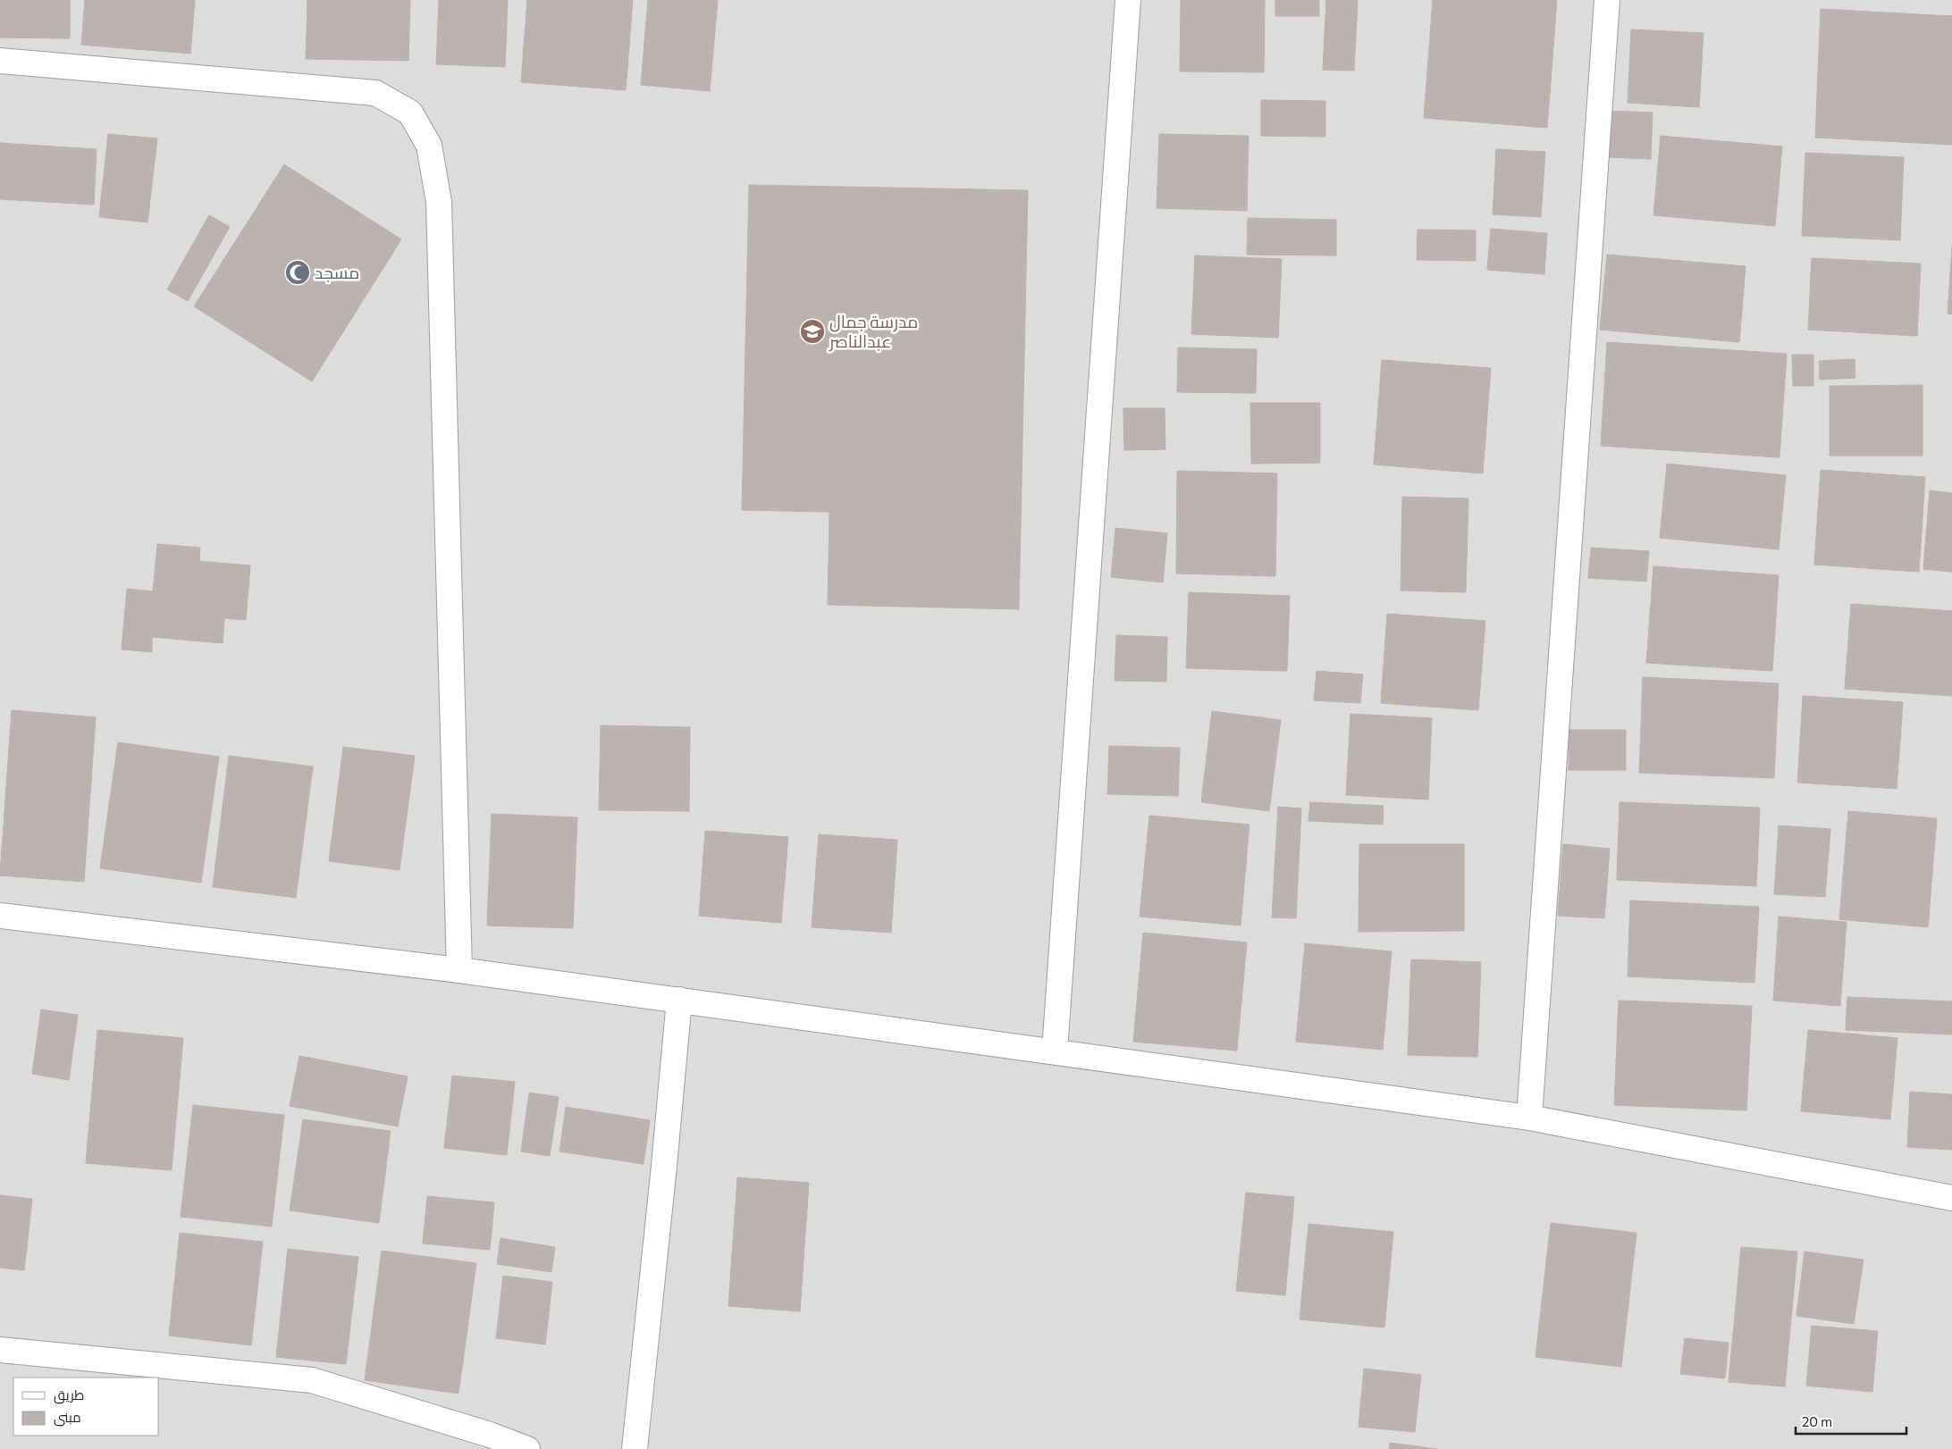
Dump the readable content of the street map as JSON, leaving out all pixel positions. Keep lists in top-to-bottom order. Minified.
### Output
{"places":{"mosque":["مسجد"],"school or university":["مدرسة جمال عبدالناصر"]},"legend":["طريق","مبنى"],"scale_bar":"20 m"}
